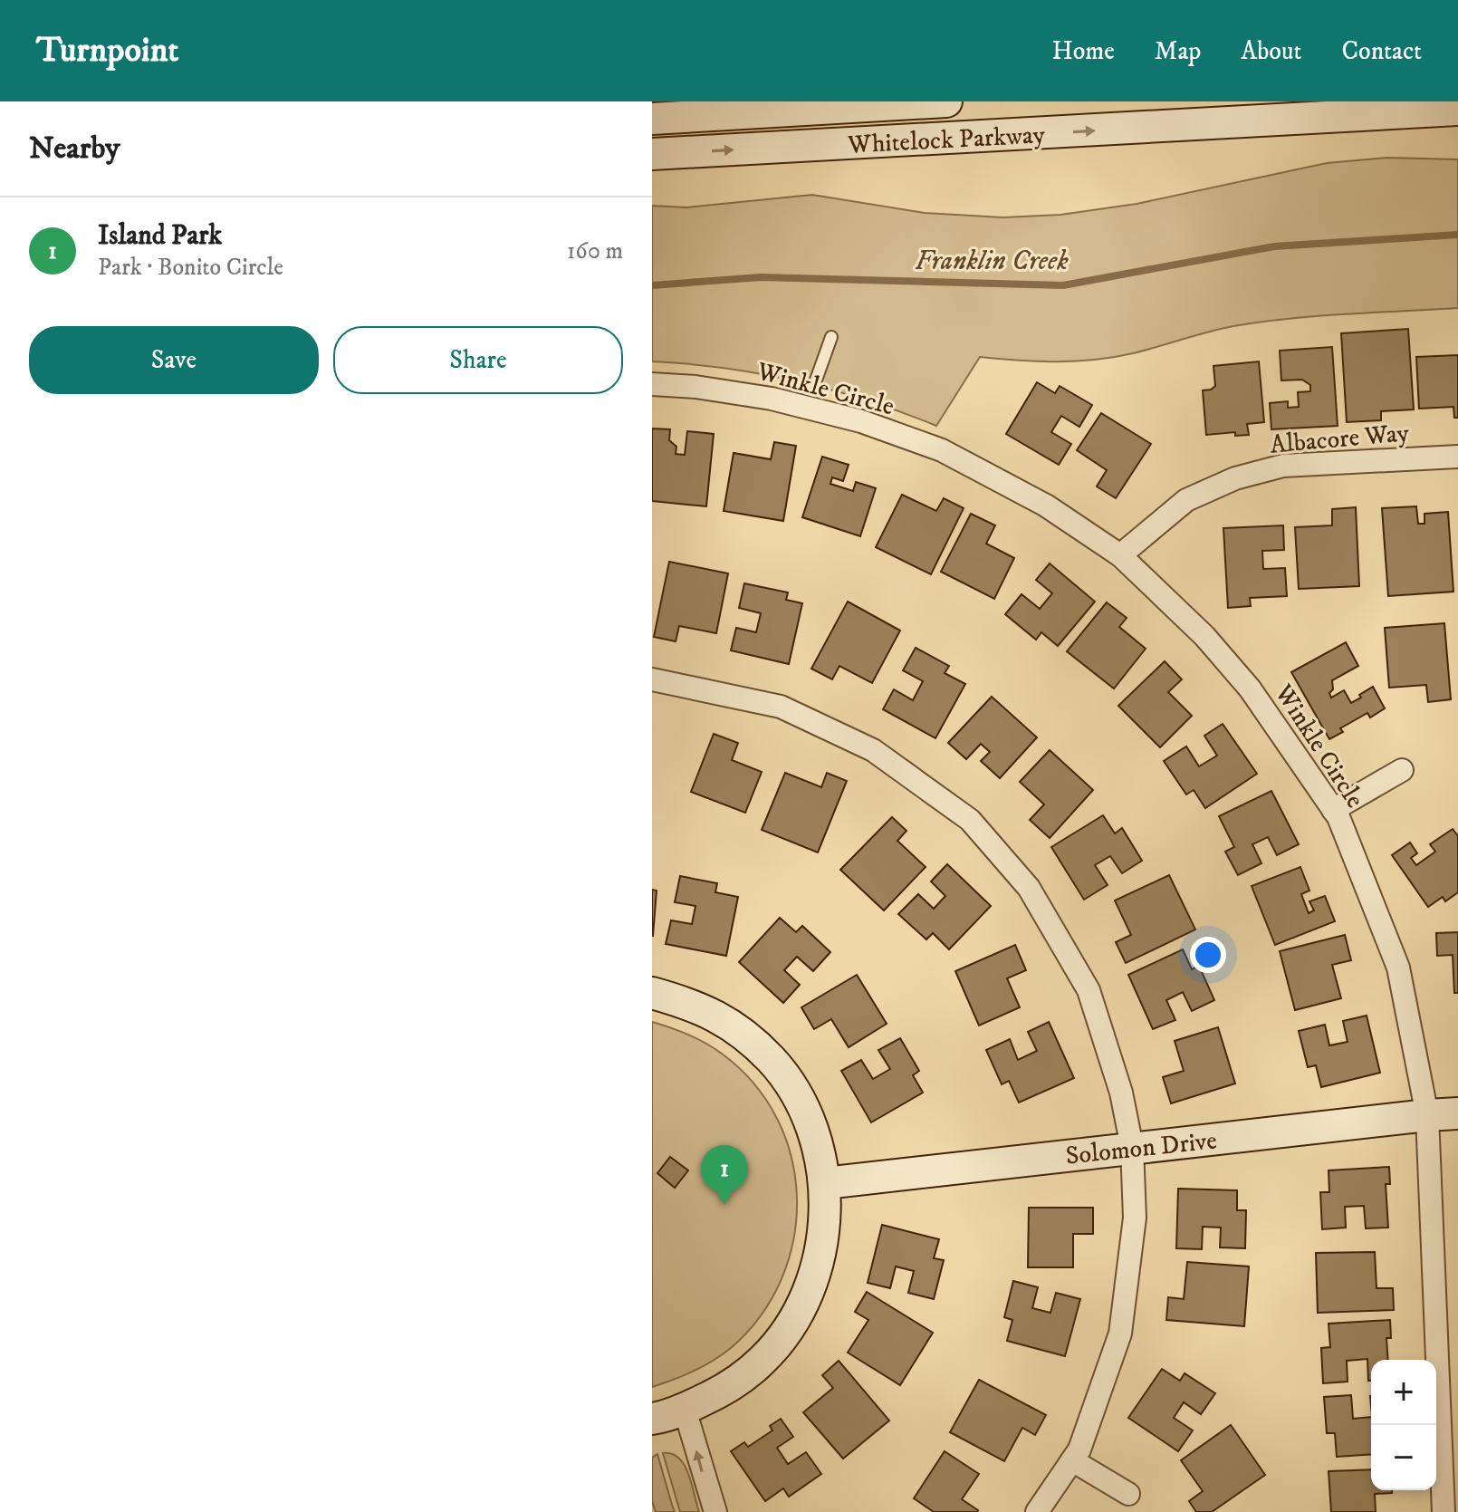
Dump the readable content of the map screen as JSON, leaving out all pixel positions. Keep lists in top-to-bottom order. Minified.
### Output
{"streets":{"street":["Whitelock Parkway","Winkle Circle","Albacore Way","Solomon Drive"]},"crossings":[["Winkle Circle","Albacore Way"],["Winkle Circle","Solomon Drive"]],"water":["Franklin Creek"],"page":{"header":"Turnpoint","nav":["Home","Map","About","Contact"],"heading":"Nearby","list":[{"mark":"1","name":"Island Park","note":"Park · Bonito Circle","value":"160 m"}],"buttons":["Save","Share"],"pins":"1","map_buttons":["+","−"]}}
